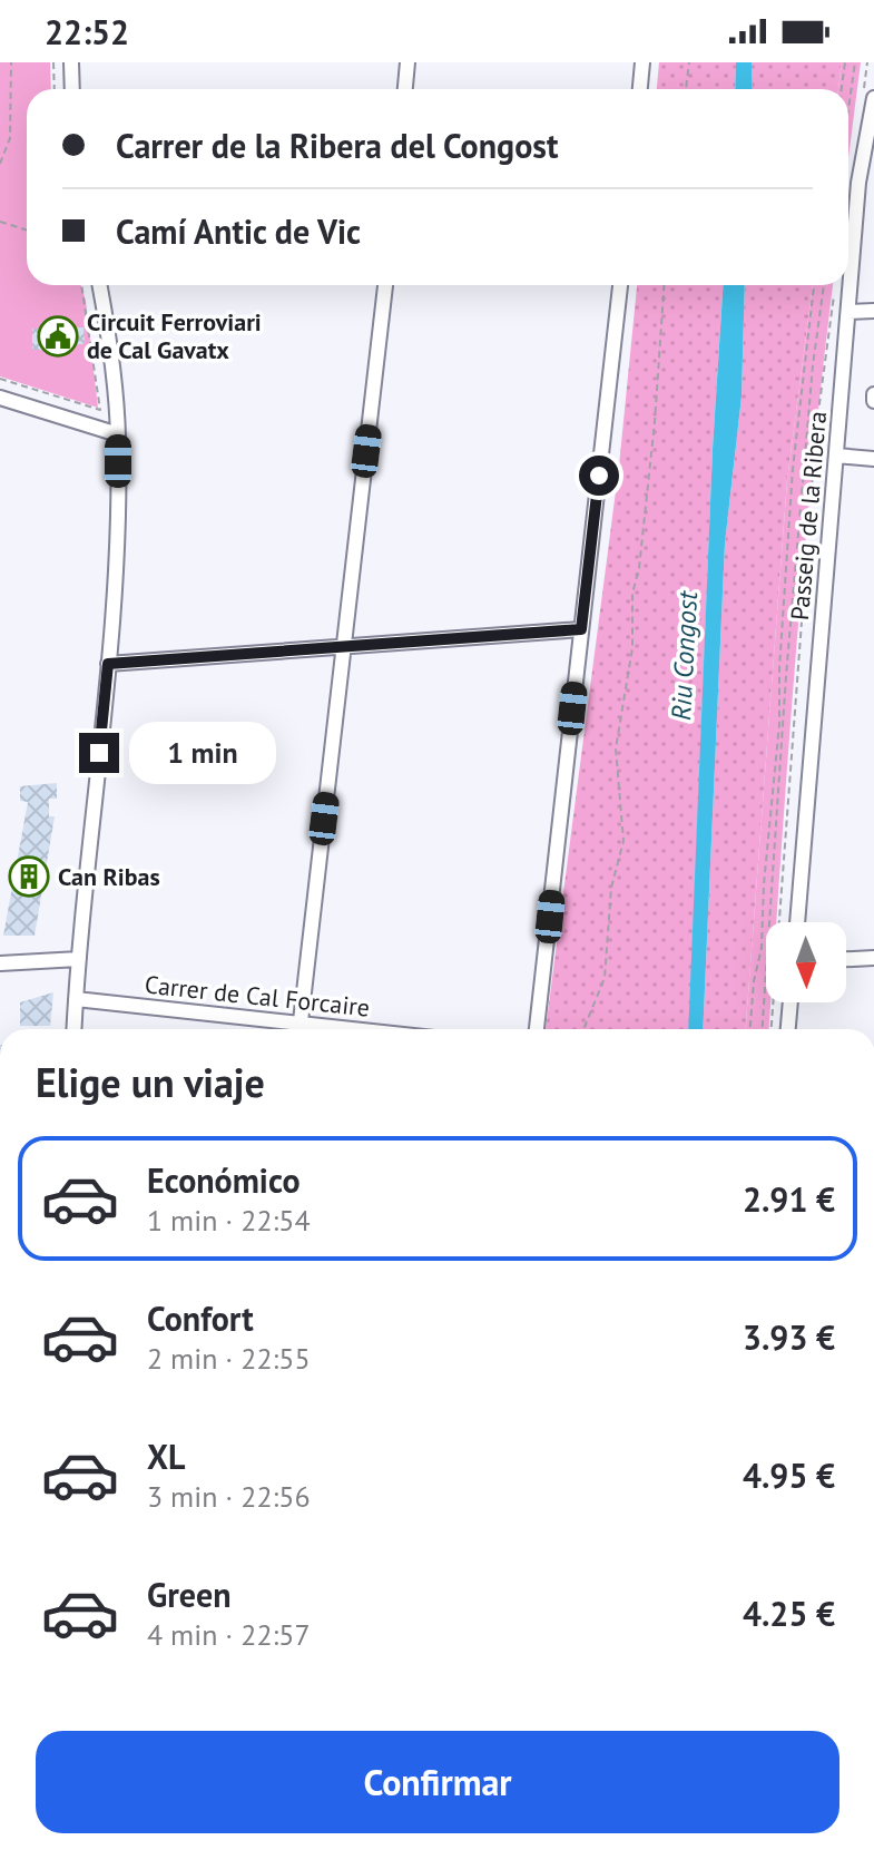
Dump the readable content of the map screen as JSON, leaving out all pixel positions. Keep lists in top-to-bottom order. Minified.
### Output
{"streets":{"street":["Passeig de la Ribera","Carrer de Cal Forcaire"]},"water":["Riu Congost"],"places":{"public building":["Circuit Ferroviari de Cal Gavatx"],"building":["Can Ribas"]},"north":"bottom","page":{"status":"22:52","banner":["Carrer de la Ribera del Congost","Camí Antic de Vic"],"bubble":"1 min","heading":"Elige un viaje","list":[{"name":"Económico","note":"1 min · 22:54","value":"2.91 €"},{"name":"Confort","note":"2 min · 22:55","value":"3.93 €"},{"name":"XL","note":"3 min · 22:56","value":"4.95 €"},{"name":"Green","note":"4 min · 22:57","value":"4.25 €"}],"buttons":"Confirmar"}}
